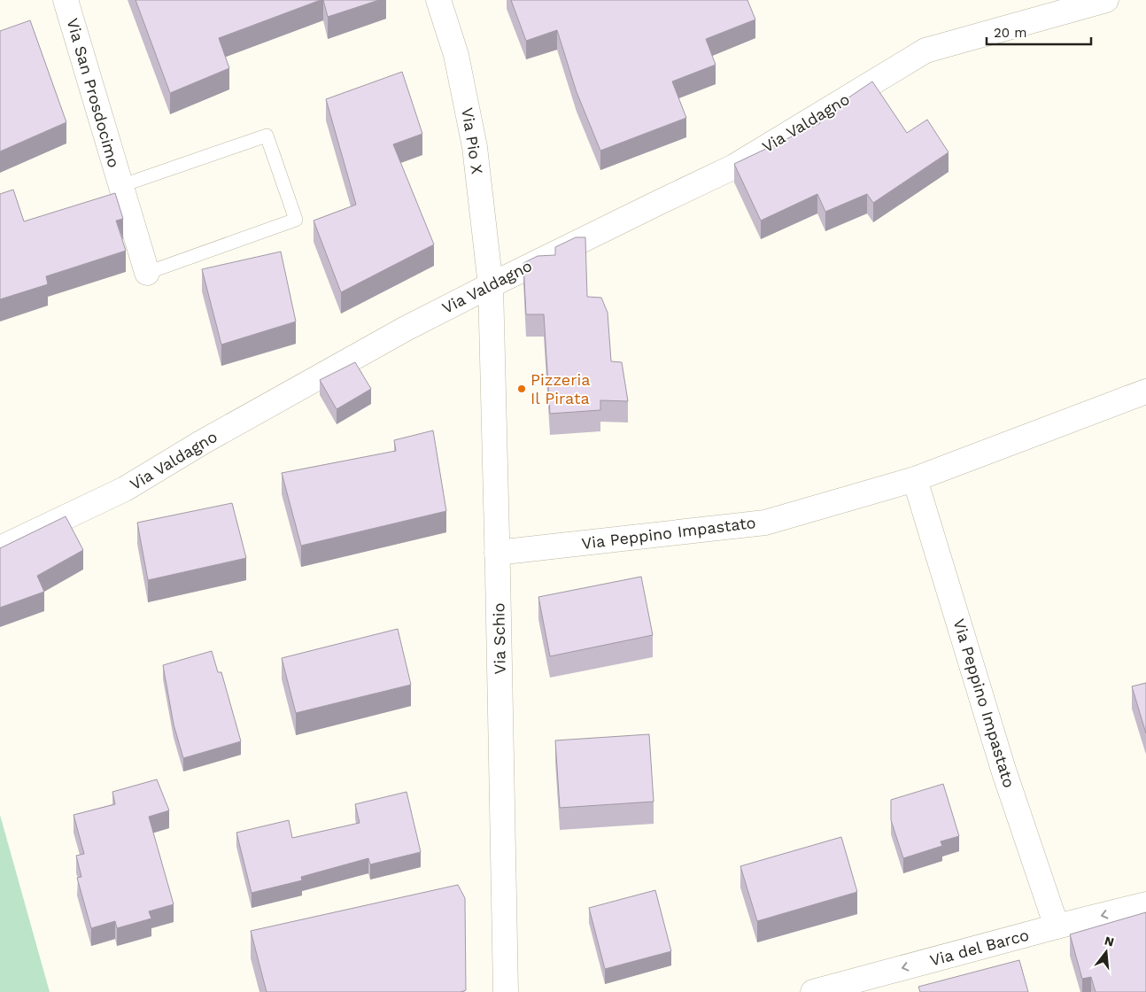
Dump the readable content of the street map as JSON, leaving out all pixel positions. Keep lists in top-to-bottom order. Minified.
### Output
{"streets":{"street":["Via San Prosdocimo","Via Valdagno","Via Pio X","Via Peppino Impastato","Via Schio","Via del Barco"]},"crossings":[["Via Valdagno","Via Pio X"],["Via Valdagno","Via Schio"],["Via Pio X","Via Schio"],["Via Peppino Impastato","Via Schio"],["Via Peppino Impastato","Via del Barco"]],"one_way":["Via del Barco"],"places":["Pizzeria Il Pirata"],"scale_bar":"20 m","north":"top"}
